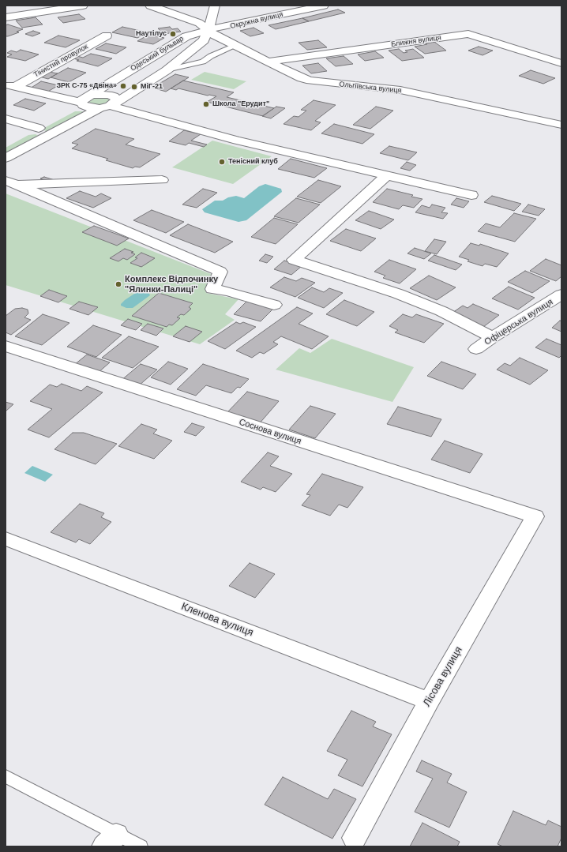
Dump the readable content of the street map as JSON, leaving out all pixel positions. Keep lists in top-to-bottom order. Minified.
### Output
{"streets":{"street":["Окружна вулиця","Ближня вулиця","Одеський бульвар","Тінистий провулок","Ольгіївська вулиця","Офіцерська вулиця","Соснова вулиця","Кленова вулиця","Лісова вулиця"]},"crossings":[["Окружна вулиця","Одеський бульвар"],["Окружна вулиця","Ольгіївська вулиця"],["Ближня вулиця","Ольгіївська вулиця"],["Одеський бульвар","Тінистий провулок"],["Одеський бульвар","Ольгіївська вулиця"],["Соснова вулиця","Лісова вулиця"],["Кленова вулиця","Лісова вулиця"]],"places":["Наутілус","ЗРК С-75 «Двіна»","МіГ-21","Школа \"Ерудит\"","Тенісний клуб","Комплекс Відпочинку \"Ялинки-Палиці\""]}
